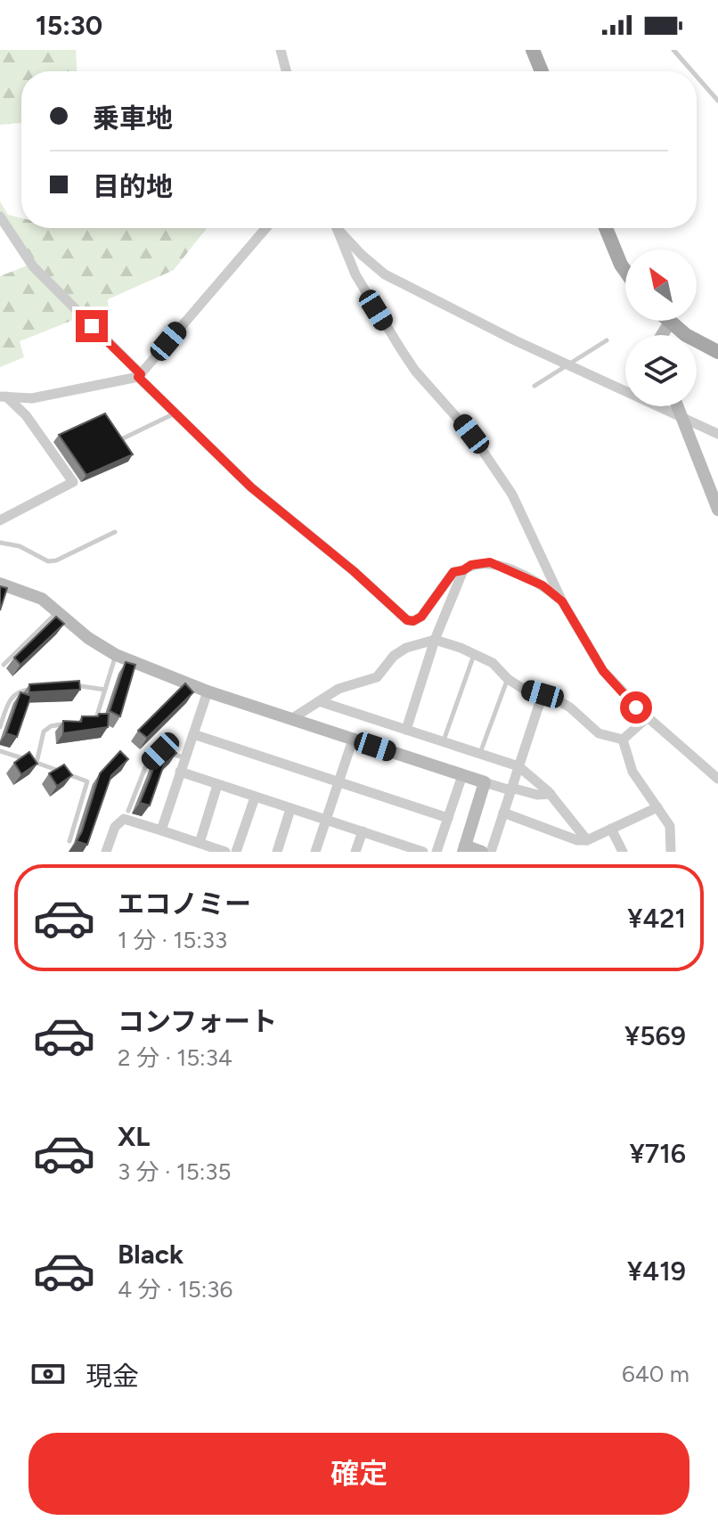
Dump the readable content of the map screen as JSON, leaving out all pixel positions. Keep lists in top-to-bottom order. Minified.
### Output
{"north":"top left","page":{"status":"15:30","banner":["乗車地","目的地"],"list":[{"name":"エコノミー","note":"1 分 · 15:33","value":"¥421"},{"name":"コンフォート","note":"2 分 · 15:34","value":"¥569"},{"name":"XL","note":"3 分 · 15:35","value":"¥716"},{"name":"Black","note":"4 分 · 15:36","value":"¥419"}],"pay":["現金","640 m"],"buttons":"確定"}}
